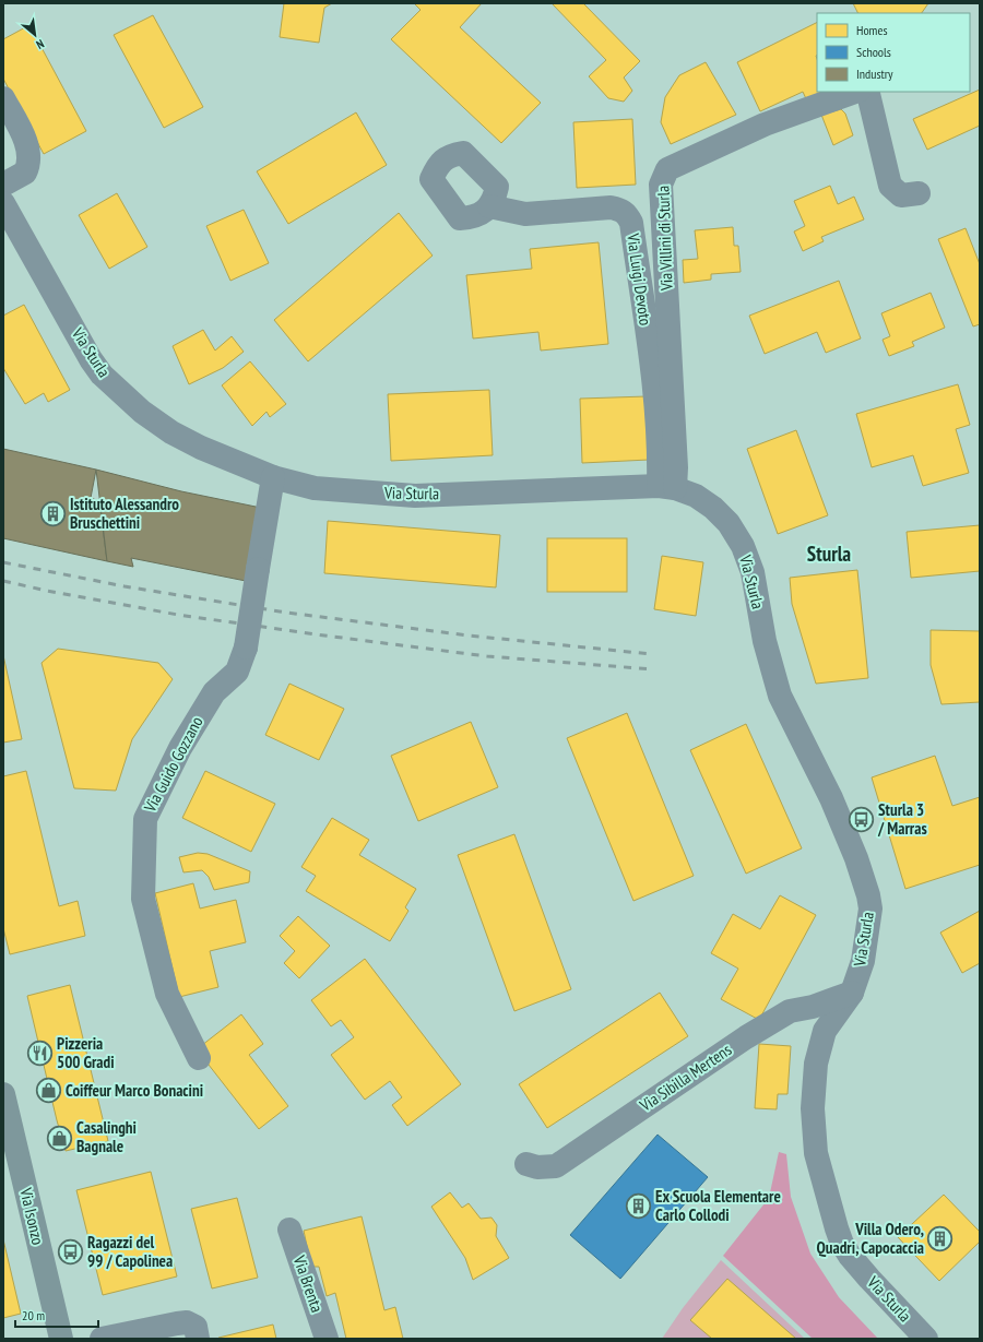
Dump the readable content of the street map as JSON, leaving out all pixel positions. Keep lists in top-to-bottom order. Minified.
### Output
{"streets":{"main road":["Via Isonzo"],"street":["Via Villini di Sturla","Via Luigi Devoto","Via Sturla","Via Guido Gozzano","Via Sibilla Mertens","Via Brenta"]},"crossings":[["Via Villini di Sturla","Via Luigi Devoto"],["Via Villini di Sturla","Via Sturla"],["Via Luigi Devoto","Via Sturla"],["Via Sturla","Via Guido Gozzano"],["Via Sturla","Via Sibilla Mertens"]],"districts":["Sturla"],"places":{"building":["Istituto Alessandro Bruschettini","Ex Scuola Elementare Carlo Collodi","Villa Odero, Quadri, Capocaccia"],"bus stop":["Sturla 3 / Marras","Ragazzi del 99 / Capolinea"],"restaurant":["Pizzeria 500 Gradi"],"shop":["Coiffeur Marco Bonacini","Casalinghi Bagnale"]},"legend":["Homes","Schools","Industry"],"scale_bar":"20 m","north":"bottom right"}
